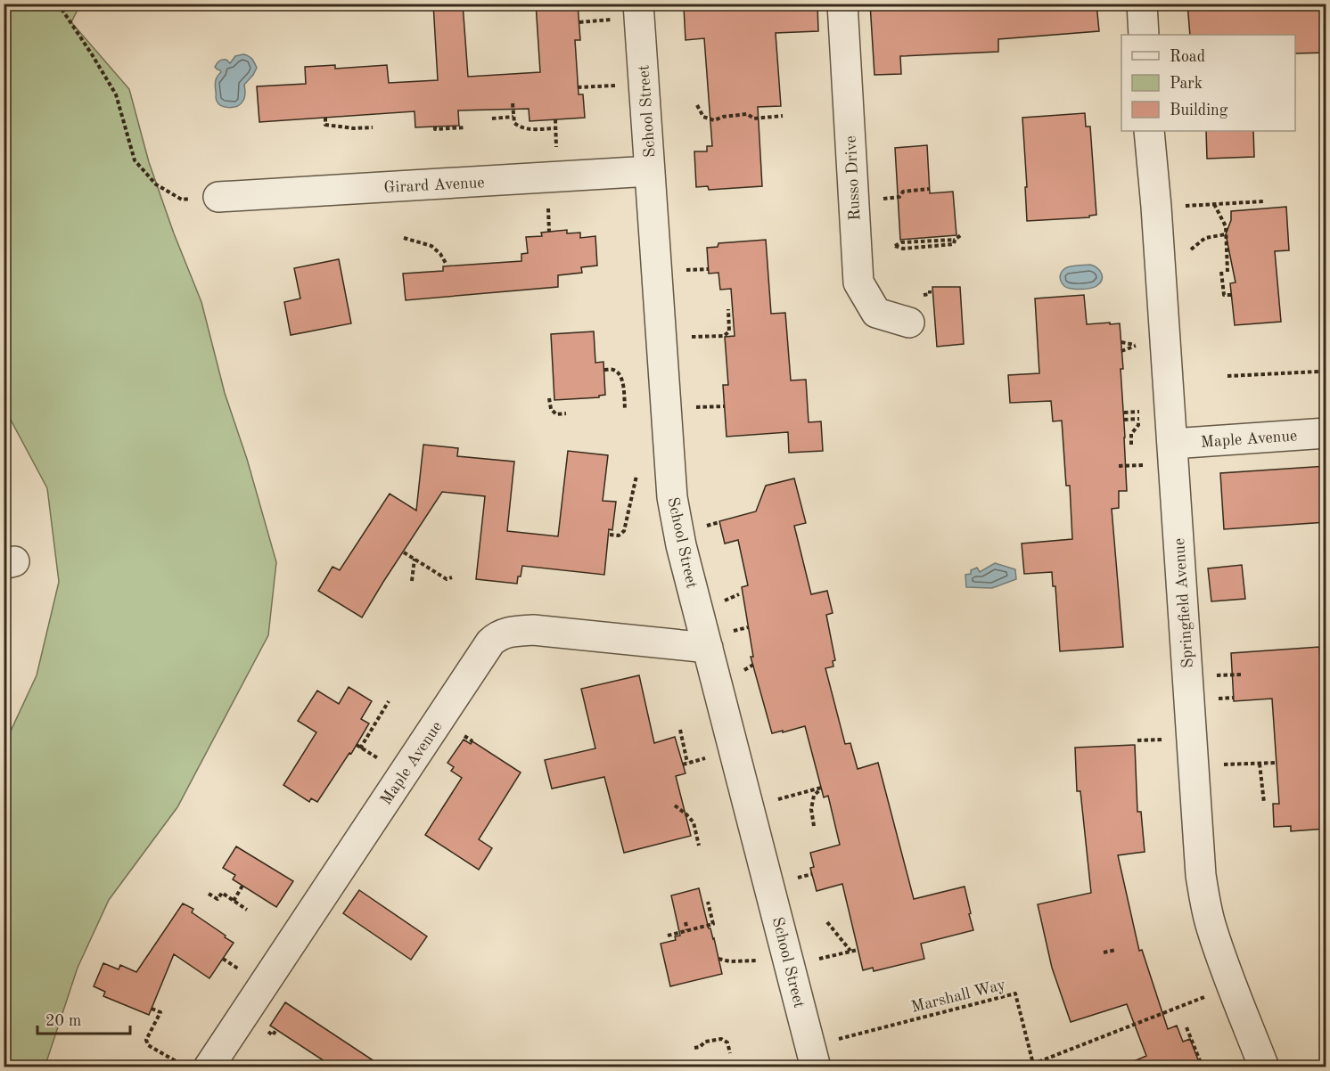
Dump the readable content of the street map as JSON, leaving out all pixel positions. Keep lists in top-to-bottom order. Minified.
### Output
{"streets":{"street":["School Street","Russo Drive","Girard Avenue","Maple Avenue","Springfield Avenue"],"path":["Marshall Way"]},"crossings":[["School Street","Girard Avenue"],["School Street","Maple Avenue"],["Maple Avenue","Springfield Avenue"]],"legend":["Road","Park","Building"],"scale_bar":"20 m"}
